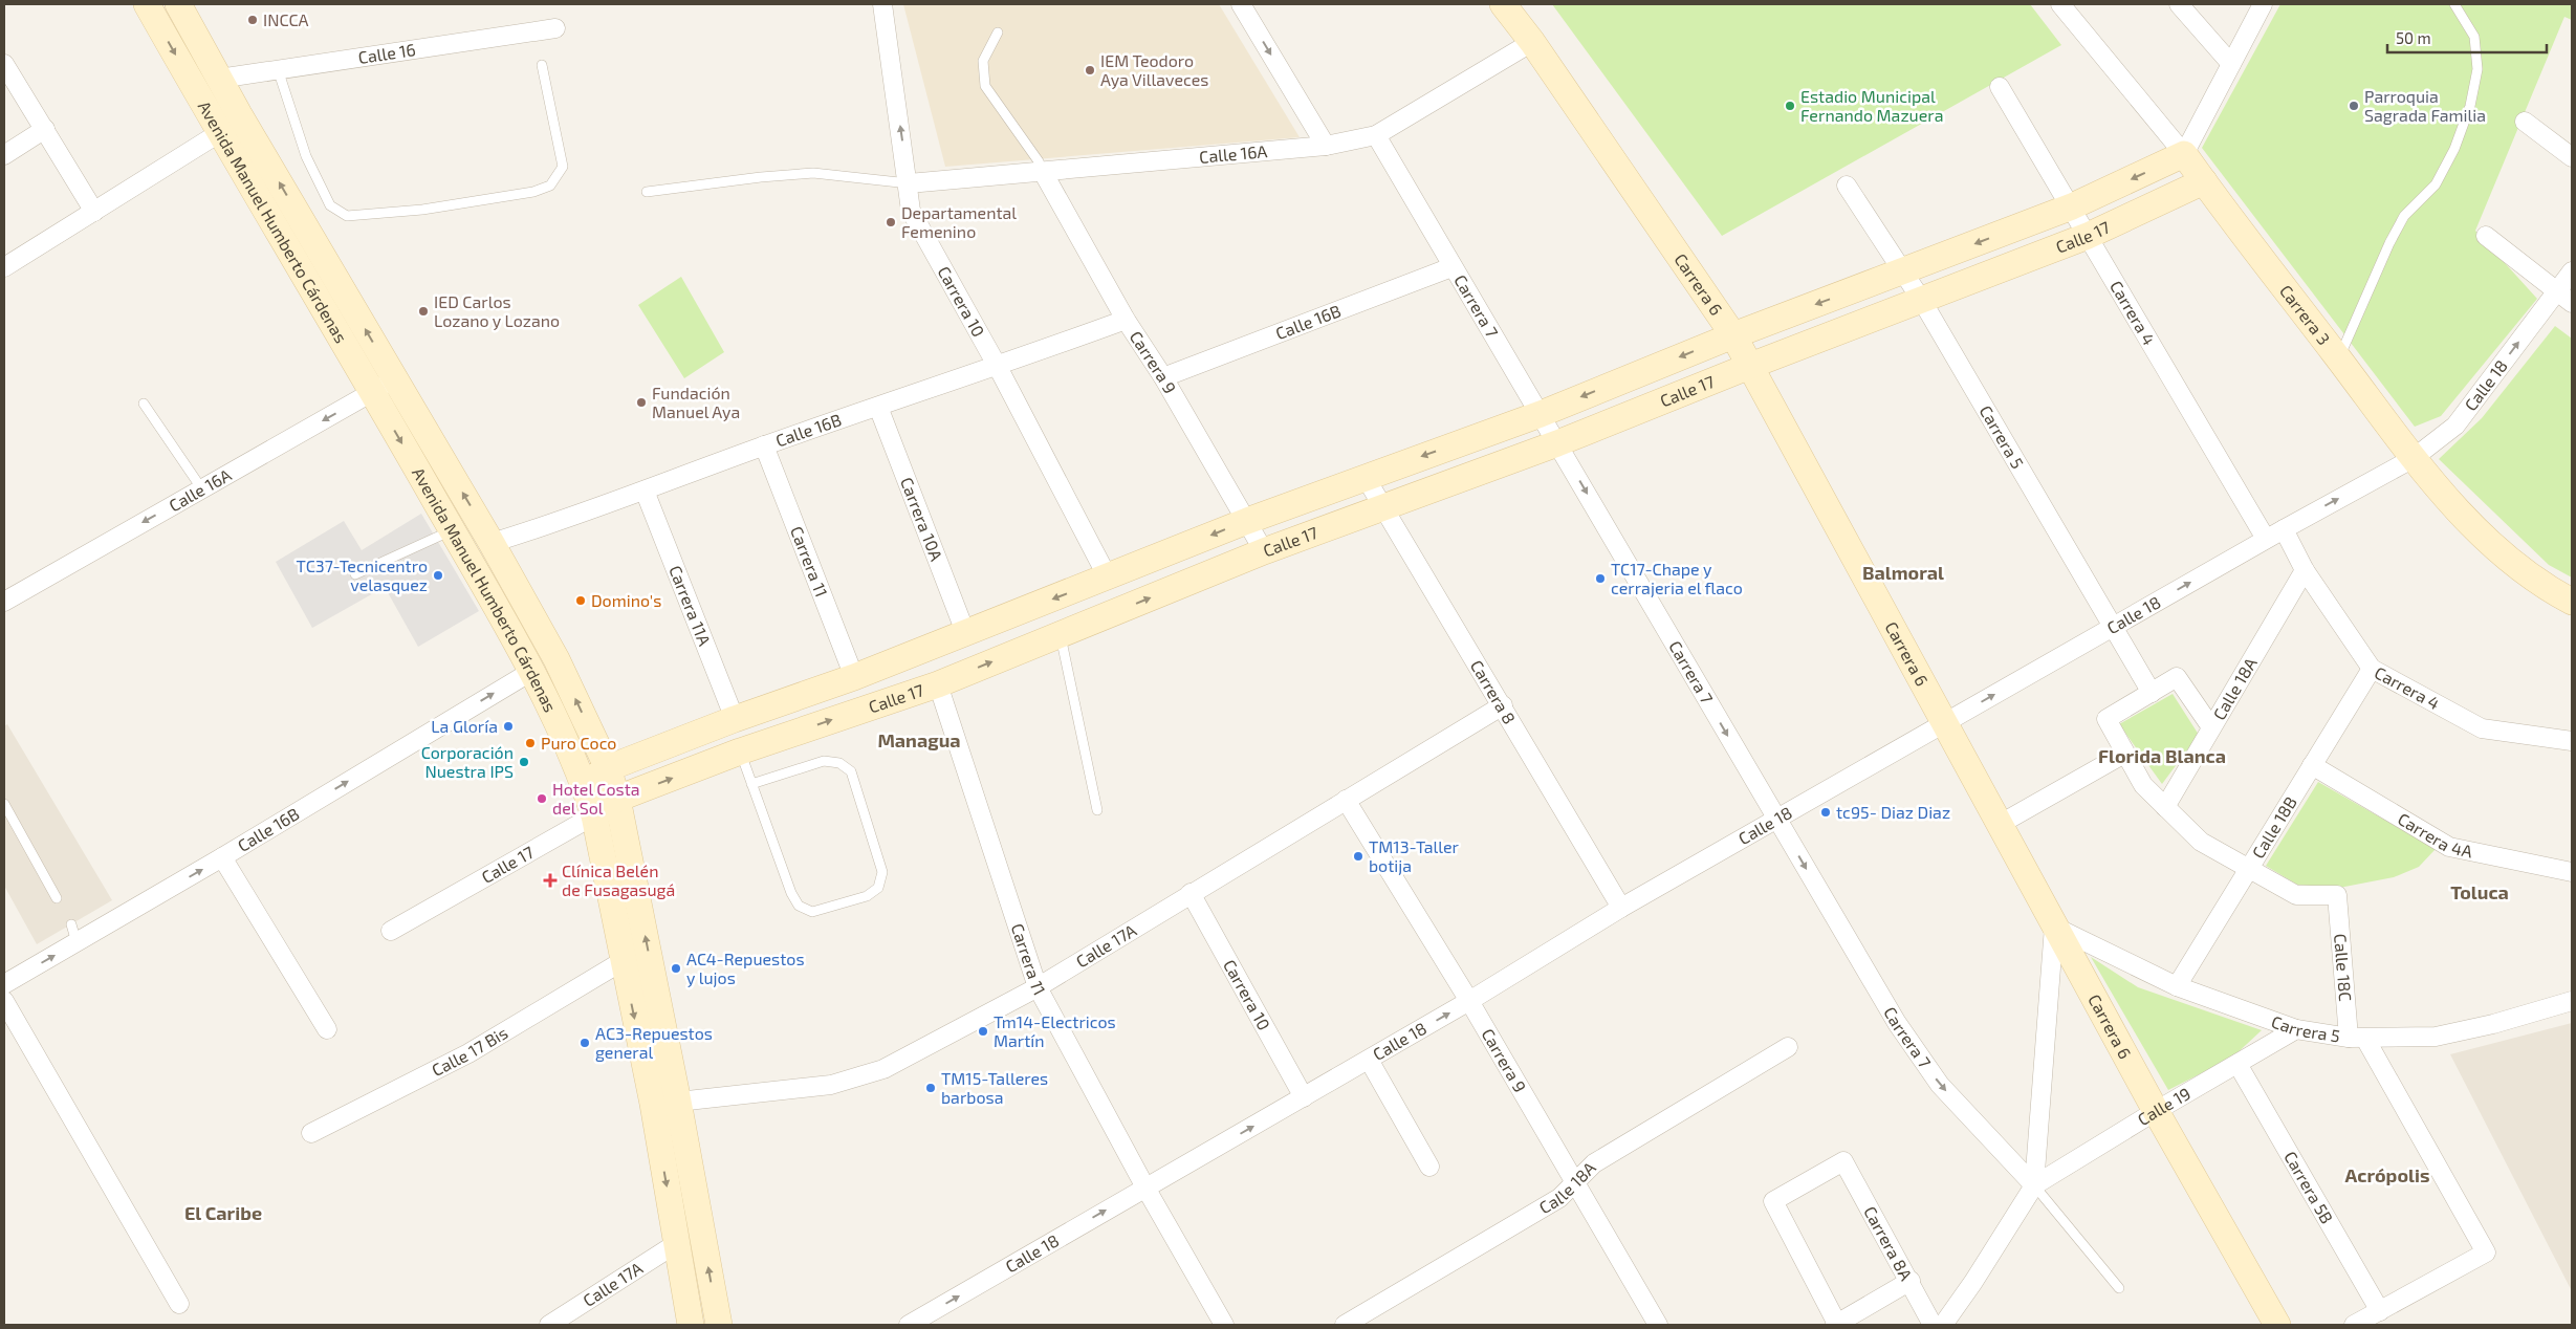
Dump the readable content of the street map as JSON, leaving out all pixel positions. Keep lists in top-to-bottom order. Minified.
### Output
{"streets":{"street":["Calle 16","Calle 16A","Avenida Manuel Humberto Cárdenas","Calle 17","Carrera 6","Carrera 10","Carrera 7","Carrera 4","Carrera 3","Calle 16B","Carrera 9","Calle 18","Carrera 5","Carrera 10A","Carrera 11","Carrera 11A","Calle 18A","Carrera 8","Calle 18B","Carrera 4A","Calle 17A","Calle 18C","Calle 17 Bis","Calle 19","Carrera 5B","Carrera 8A"]},"crossings":[["Calle 16","Avenida Manuel Humberto Cárdenas"],["Calle 16A","Avenida Manuel Humberto Cárdenas"],["Calle 16A","Carrera 6"],["Calle 16A","Carrera 10"],["Calle 16A","Carrera 7"],["Calle 16A","Carrera 9"],["Avenida Manuel Humberto Cárdenas","Calle 17"],["Avenida Manuel Humberto Cárdenas","Calle 16B"],["Avenida Manuel Humberto Cárdenas","Calle 17A"],["Avenida Manuel Humberto Cárdenas","Calle 17 Bis"],["Calle 17","Carrera 6"],["Calle 17","Carrera 10"],["Calle 17","Carrera 7"],["Calle 17","Carrera 4"],["Calle 17","Carrera 3"],["Calle 17","Carrera 9"],["Calle 17","Carrera 5"],["Calle 17","Carrera 10A"],["Calle 17","Carrera 11"],["Calle 17","Carrera 11A"],["Calle 17","Carrera 8"],["Carrera 6","Calle 18"],["Carrera 6","Carrera 5"],["Carrera 6","Calle 19"],["Carrera 10","Calle 16B"],["Carrera 10","Calle 18"],["Carrera 10","Calle 17A"],["Carrera 7","Calle 16B"],["Carrera 7","Calle 18"],["Carrera 7","Calle 19"],["Carrera 4","Calle 18"],["Carrera 4","Calle 18A"],["Carrera 4","Calle 18B"],["Carrera 3","Calle 18"],["Calle 16B","Carrera 9"],["Calle 16B","Carrera 10A"],["Calle 16B","Carrera 11"],["Calle 16B","Carrera 11A"],["Carrera 9","Calle 18"],["Carrera 9","Calle 18A"],["Carrera 9","Calle 17A"],["Calle 18","Carrera 5"],["Calle 18","Carrera 11"],["Calle 18","Carrera 8"],["Carrera 5","Calle 18B"],["Carrera 5","Calle 18C"],["Carrera 5","Calle 19"],["Carrera 11","Calle 17A"],["Carrera 8","Calle 17A"],["Calle 18B","Carrera 4A"],["Calle 18B","Calle 18C"],["Calle 19","Carrera 5B"]],"one_way":["Calle 16A","Carrera 7","Calle 16B","Calle 18"],"districts":["Balmoral","Managua","Florida Blanca","Toluca","Acrópolis","El Caribe"],"places":{"other":["INCCA","IEM Teodoro Aya Villaveces","Estadio Municipal Fernando Mazuera","Parroquia Sagrada Familia","Departamental Femenino","IED Carlos Lozano y Lozano","Fundación Manuel Aya","TC37-Tecnicentro velasquez","TC17-Chape y cerrajeria el flaco","Domino's","La Gloría","Puro Coco","Corporación Nuestra IPS","Hotel Costa del Sol","tc95- Diaz Diaz","TM13-Taller botija","AC4-Repuestos y lujos","Tm14-Electricos Martín","AC3-Repuestos general","TM15-Talleres barbosa"],"health":["Clínica Belén de Fusagasugá"]},"scale_bar":"50 m"}
